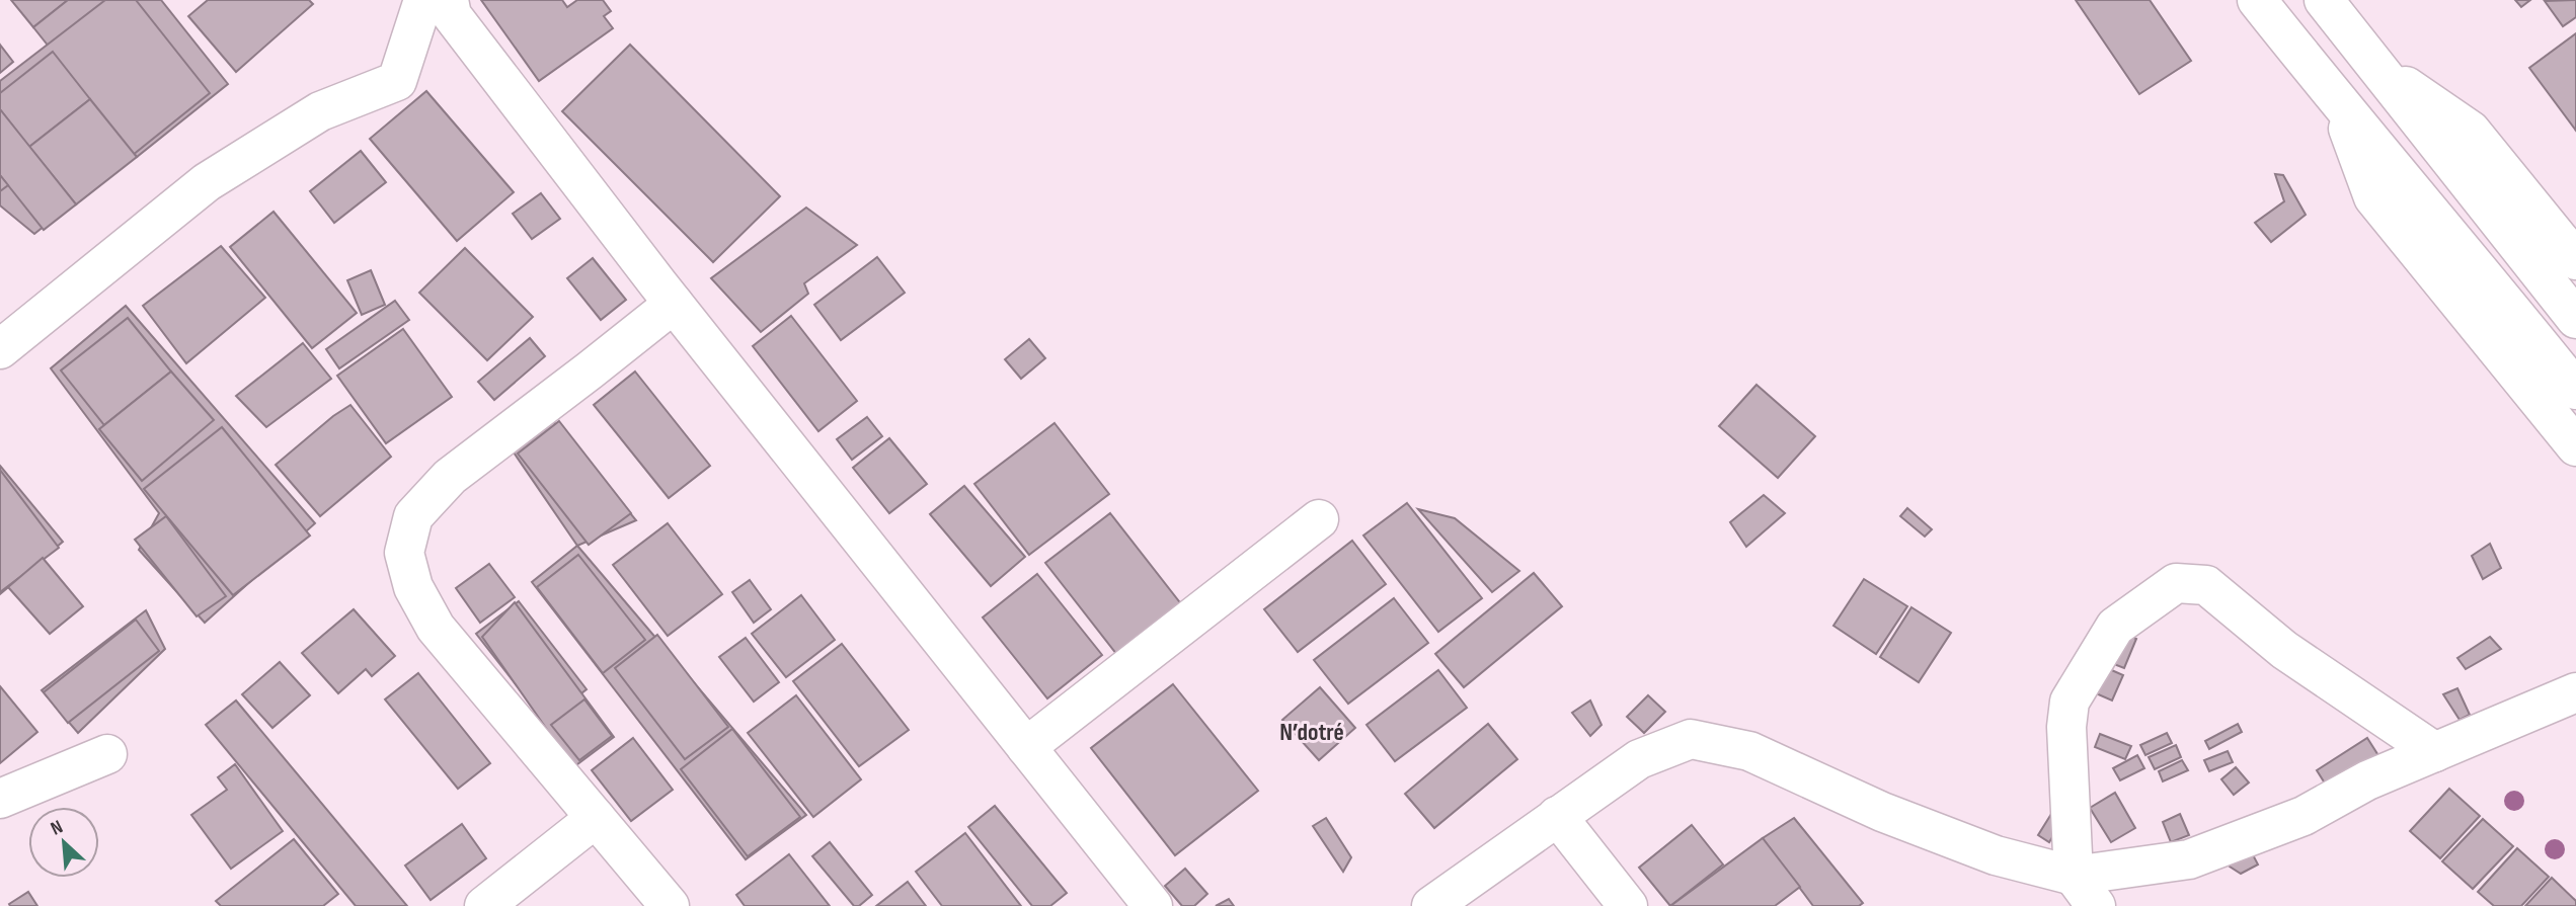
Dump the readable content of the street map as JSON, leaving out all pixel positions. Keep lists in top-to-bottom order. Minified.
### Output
{"districts":["N’dotré"],"north":"top left"}
